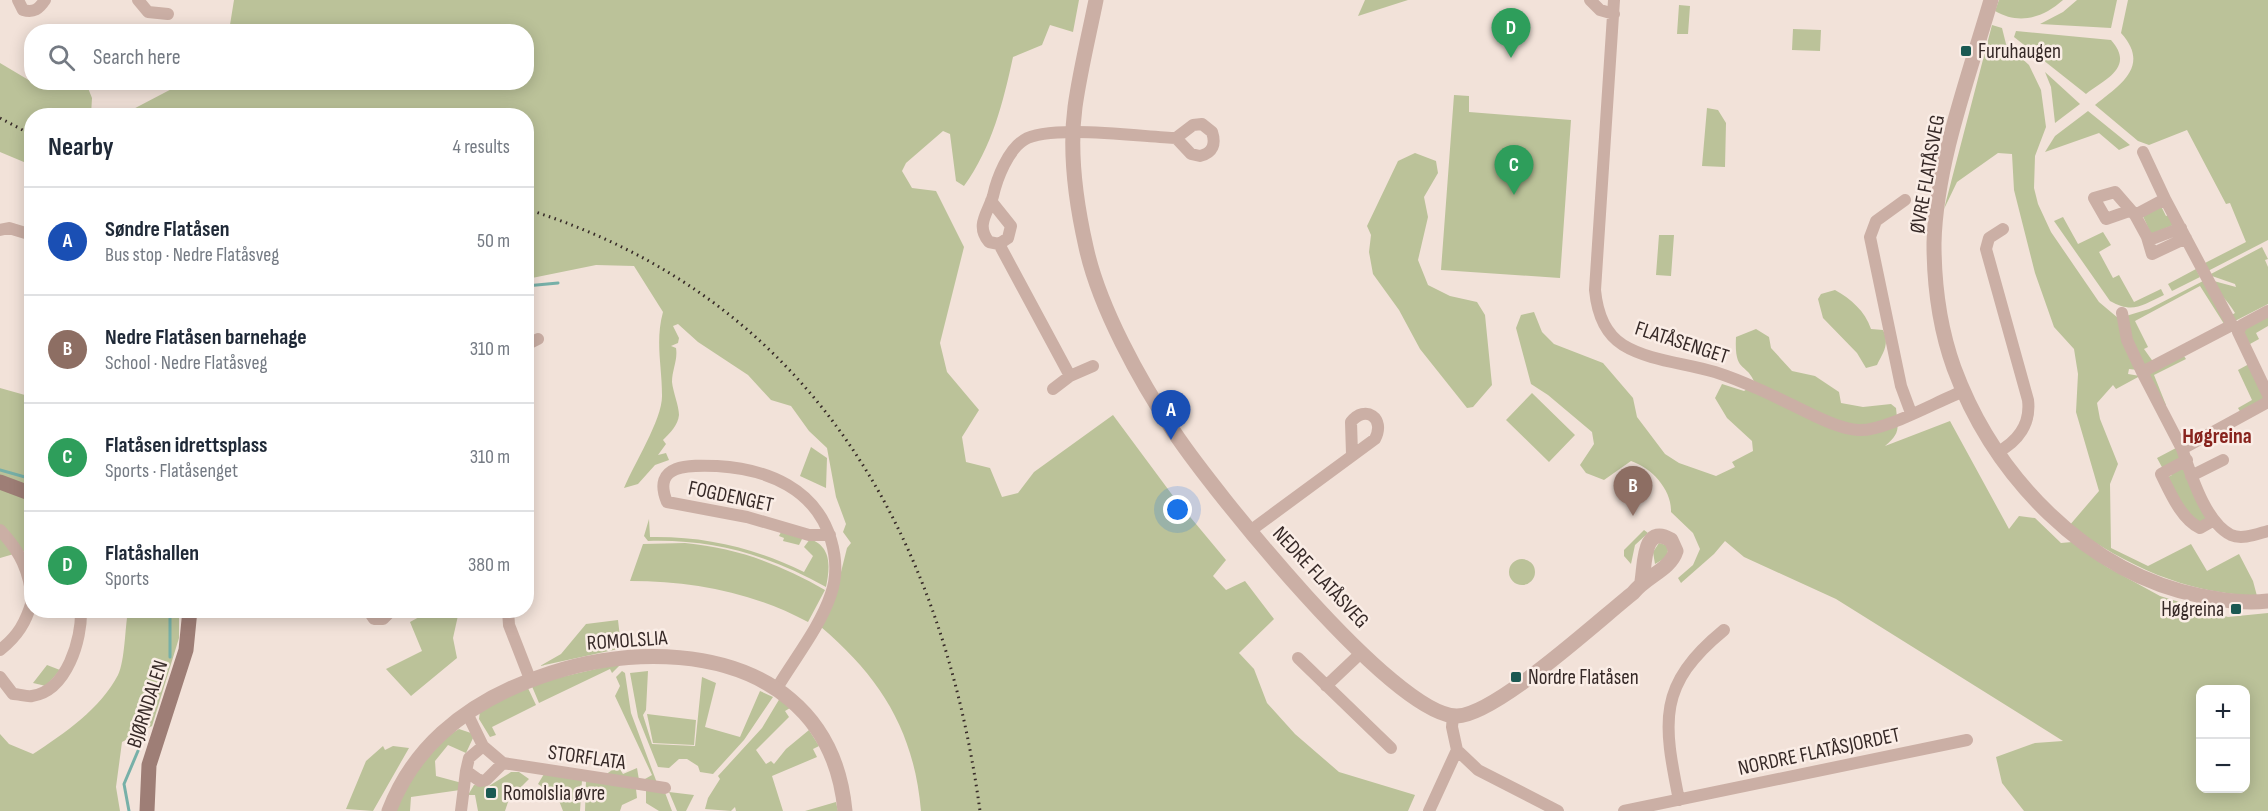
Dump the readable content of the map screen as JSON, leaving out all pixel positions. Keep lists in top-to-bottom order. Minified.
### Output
{"streets":{"main road":["BJØRNDALEN"],"street":["ØVRE FLATÅSVEG","FLATÅSENGET","FOGDENGET","NEDRE FLATÅSVEG","ROMOLSLIA","NORDRE FLATÅSJORDET","STORFLATA"]},"crossings":[["ØVRE FLATÅSVEG","FLATÅSENGET"],["FOGDENGET","ROMOLSLIA"]],"districts":["Høgreina"],"places":{"transit":["Furuhaugen","Høgreina","Nordre Flatåsen","Romolslia øvre"]},"page":{"pins":["D","C","A","B"],"search":"Search here","heading":["Nearby","4 results"],"list":[{"mark":"A","name":"Søndre Flatåsen","note":"Bus stop · Nedre Flatåsveg","value":"50 m"},{"mark":"B","name":"Nedre Flatåsen barnehage","note":"School · Nedre Flatåsveg","value":"310 m"},{"mark":"C","name":"Flatåsen idrettsplass","note":"Sports · Flatåsenget","value":"310 m"},{"mark":"D","name":"Flatåshallen","note":"Sports","value":"380 m"}],"map_buttons":["+","−"]}}
